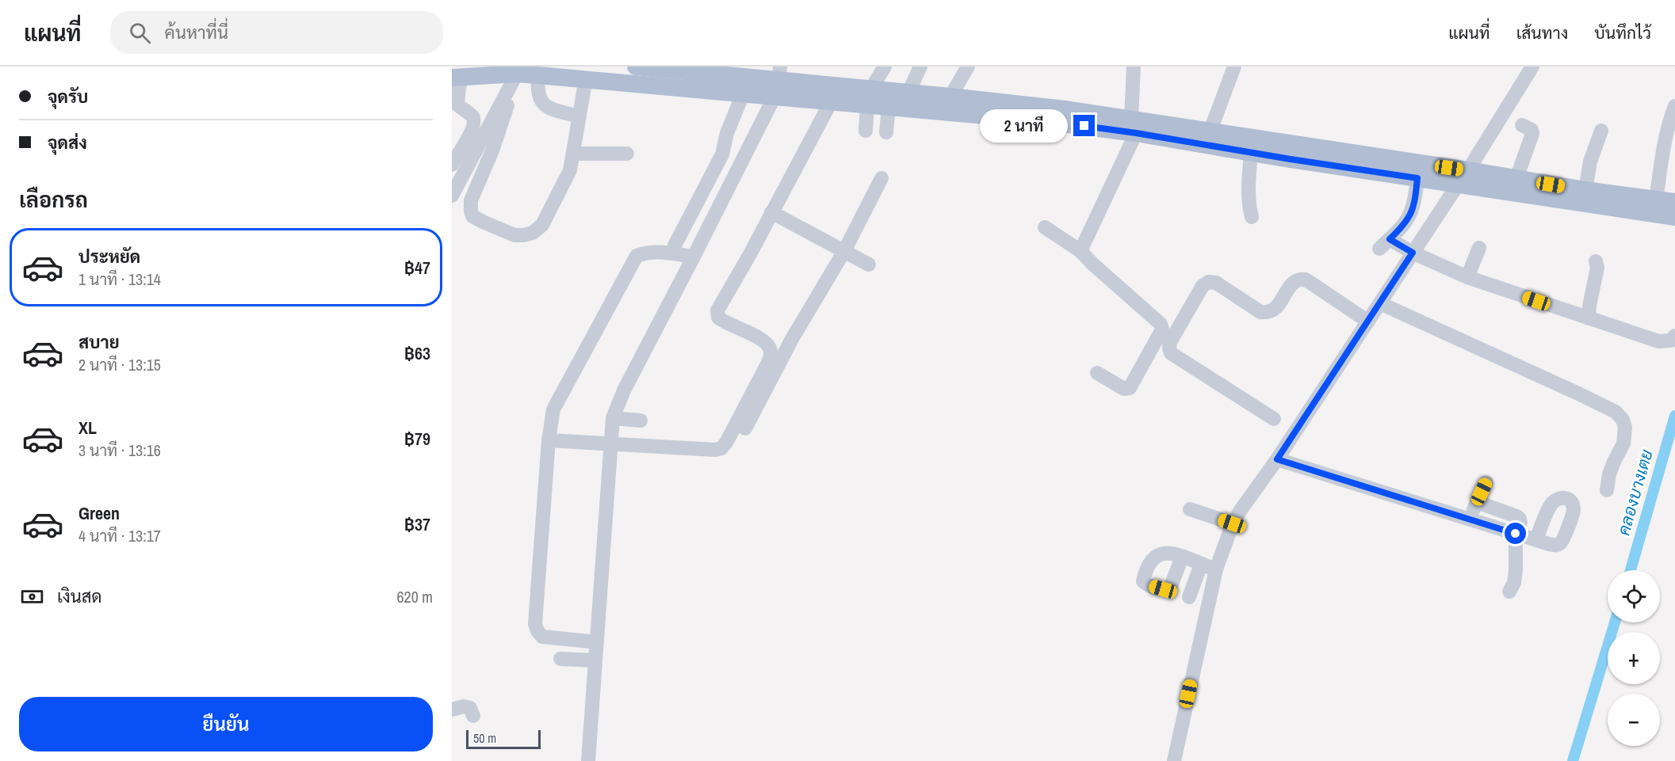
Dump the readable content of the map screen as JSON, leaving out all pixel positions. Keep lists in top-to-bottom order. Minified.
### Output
{"water":["คลองบางเตย"],"scale_bar":"50 m","page":{"header":"แผนที่","search":"ค้นหาที่นี่","nav":["แผนที่","เส้นทาง","บันทึกไว้"],"banner":["จุดรับ","จุดส่ง"],"bubble":"2 นาที","heading":"เลือกรถ","list":[{"name":"ประหยัด","note":"1 นาที · 13:14","value":"฿47"},{"name":"สบาย","note":"2 นาที · 13:15","value":"฿63"},{"name":"XL","note":"3 นาที · 13:16","value":"฿79"},{"name":"Green","note":"4 นาที · 13:17","value":"฿37"}],"pay":["เงินสด","620 m"],"map_buttons":["+","−"],"buttons":"ยืนยัน","scale":"50 m"}}
